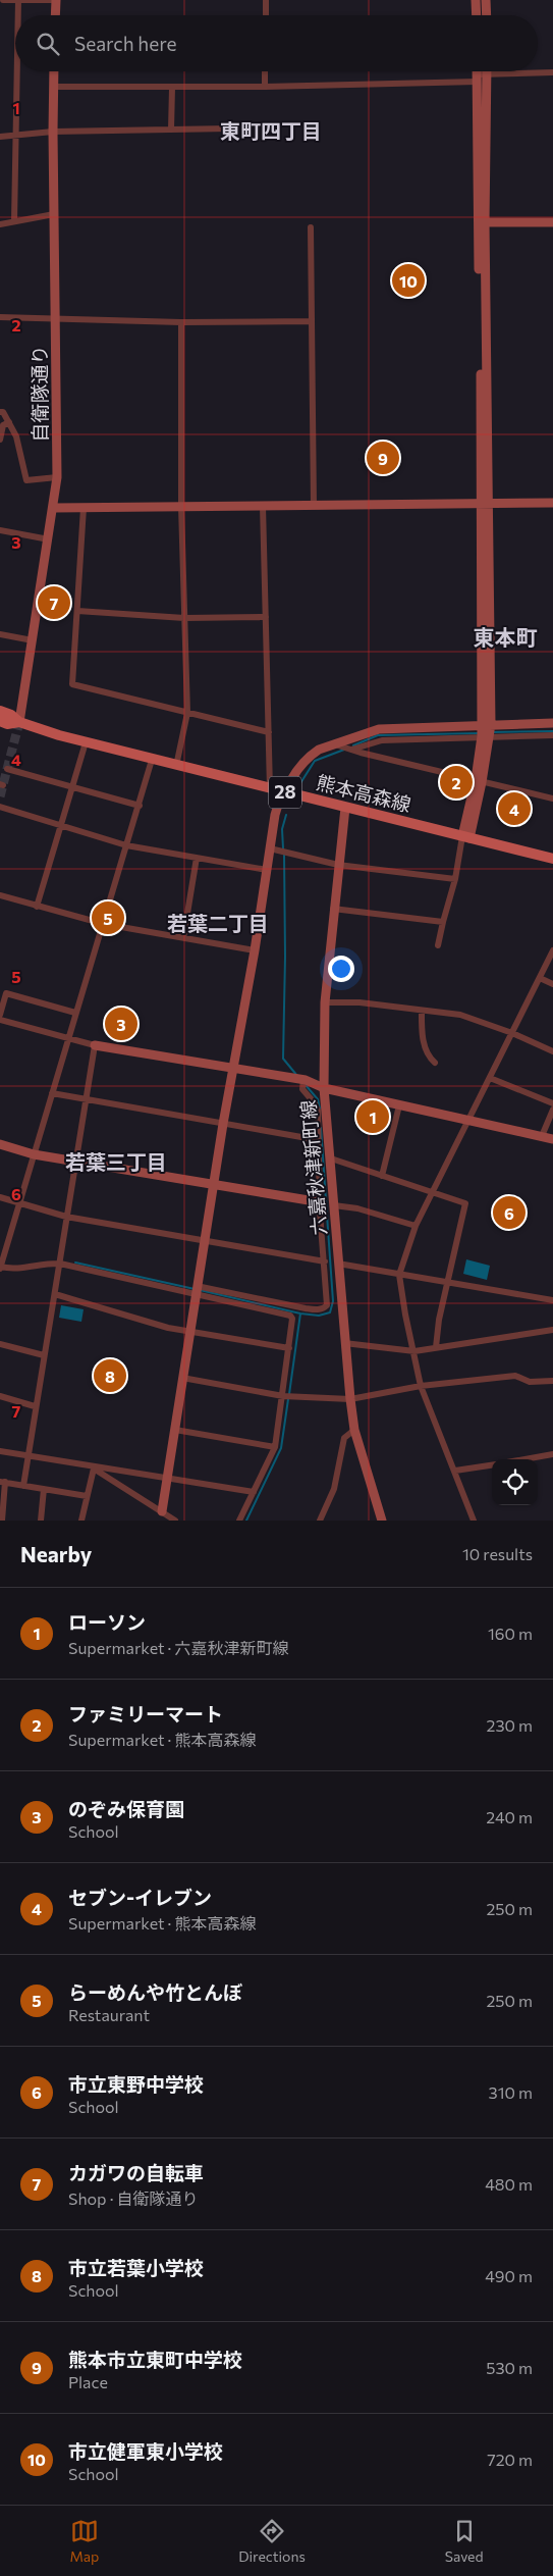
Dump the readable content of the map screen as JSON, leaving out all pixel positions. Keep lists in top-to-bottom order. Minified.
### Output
{"streets":{"main road":["28","熊本高森線"],"street":["自衛隊通り","六嘉秋津新町線"]},"crossings":[["自衛隊通り","熊本高森線"],["熊本高森線","六嘉秋津新町線"]],"districts":["東町四丁目","東本町","若葉二丁目","若葉三丁目"],"page":{"search":"Search here","pins":["10","9","7","2","4","5","3","1","6","8"],"heading":["Nearby","10 results"],"list":[{"mark":"1","name":"ローソン","note":"Supermarket · 六嘉秋津新町線","value":"160 m"},{"mark":"2","name":"ファミリーマート","note":"Supermarket · 熊本高森線","value":"230 m"},{"mark":"3","name":"のぞみ保育園","note":"School","value":"240 m"},{"mark":"4","name":"セブン-イレブン","note":"Supermarket · 熊本高森線","value":"250 m"},{"mark":"5","name":"らーめんや竹とんぼ","note":"Restaurant","value":"250 m"},{"mark":"6","name":"市立東野中学校","note":"School","value":"310 m"},{"mark":"7","name":"カガワの自転車","note":"Shop · 自衛隊通り","value":"480 m"},{"mark":"8","name":"市立若葉小学校","note":"School","value":"490 m"},{"mark":"9","name":"熊本市立東町中学校","note":"Place","value":"530 m"},{"mark":"10","name":"市立健軍東小学校","note":"School","value":"720 m"}],"nav":["Map","Directions","Saved"]},"grid":{"rows":["1","2","3","4","5","6","7"]}}
